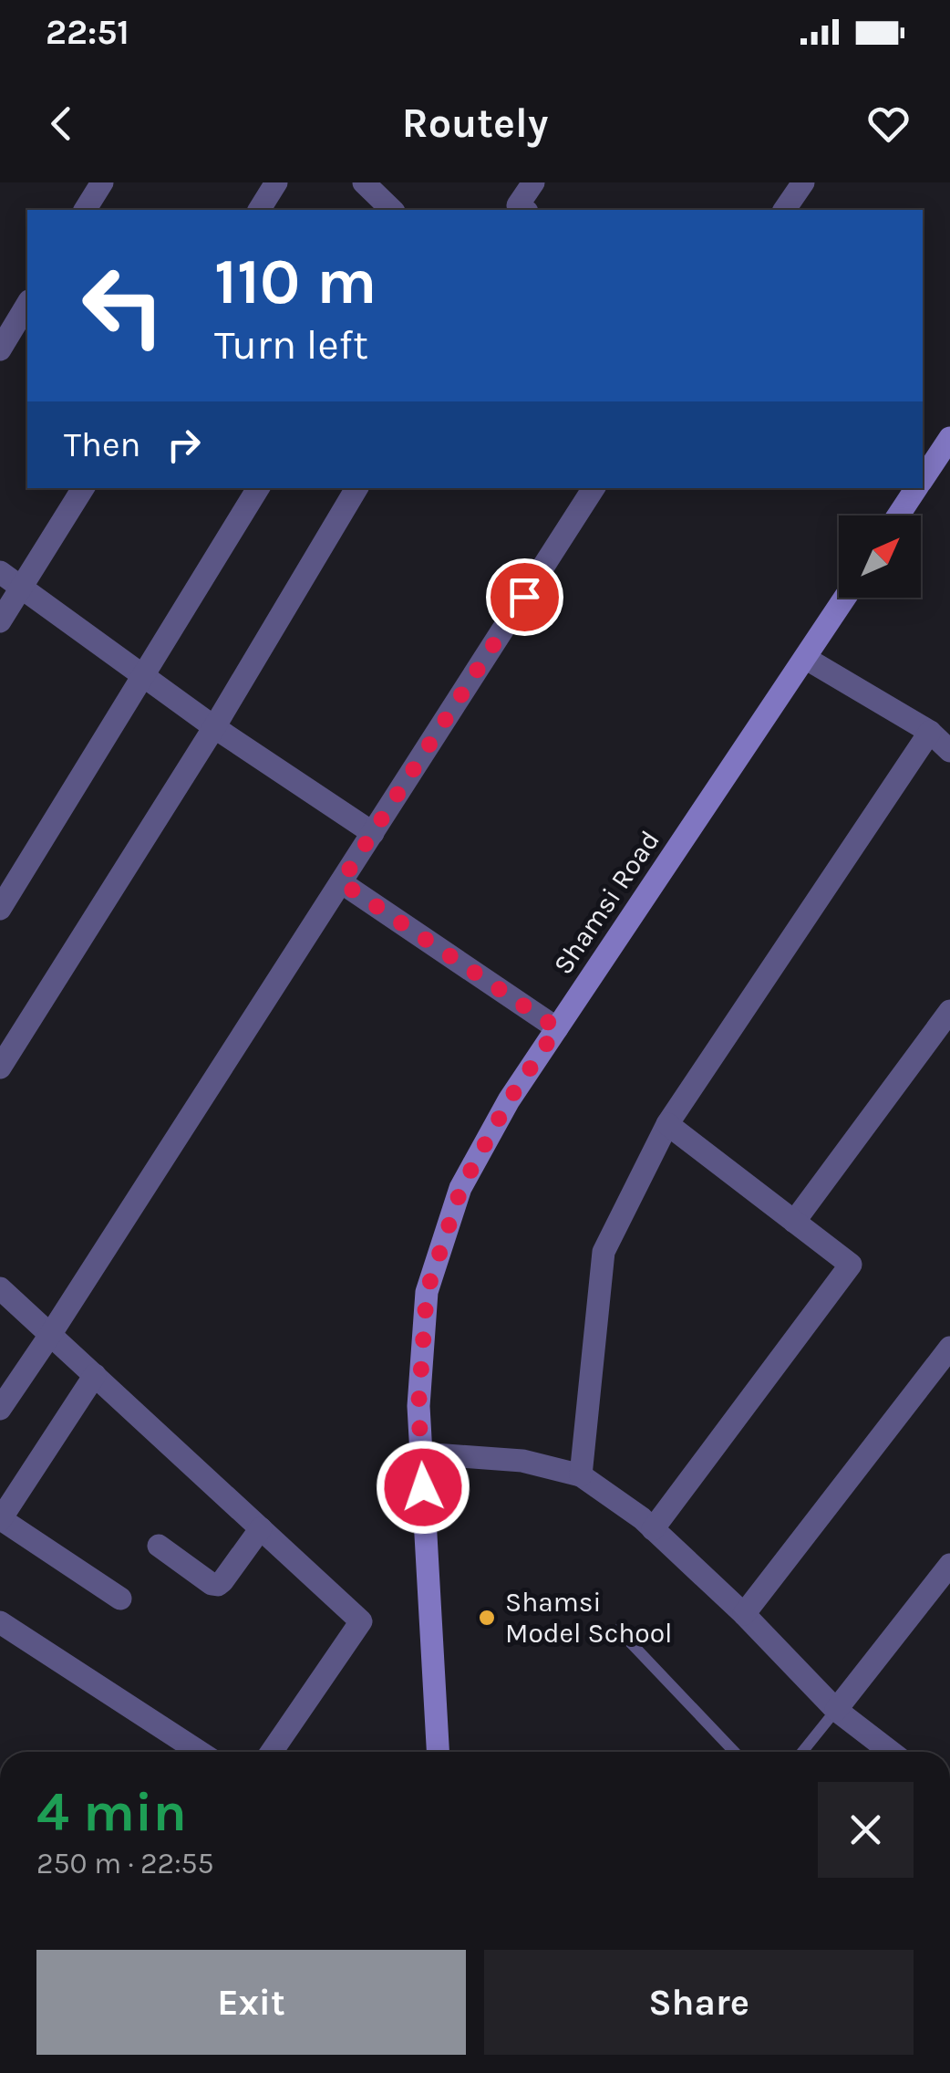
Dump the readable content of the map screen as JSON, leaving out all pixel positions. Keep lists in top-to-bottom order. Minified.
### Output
{"streets":{"street":["Shamsi Road"]},"places":["Shamsi Model School"],"north":"top right","page":{"status":"22:51","header":"Routely","turn":["110 m","Turn left"],"then":"Then","heading":["4 min","250 m · 22:55"],"buttons":["Exit","Share"]}}
